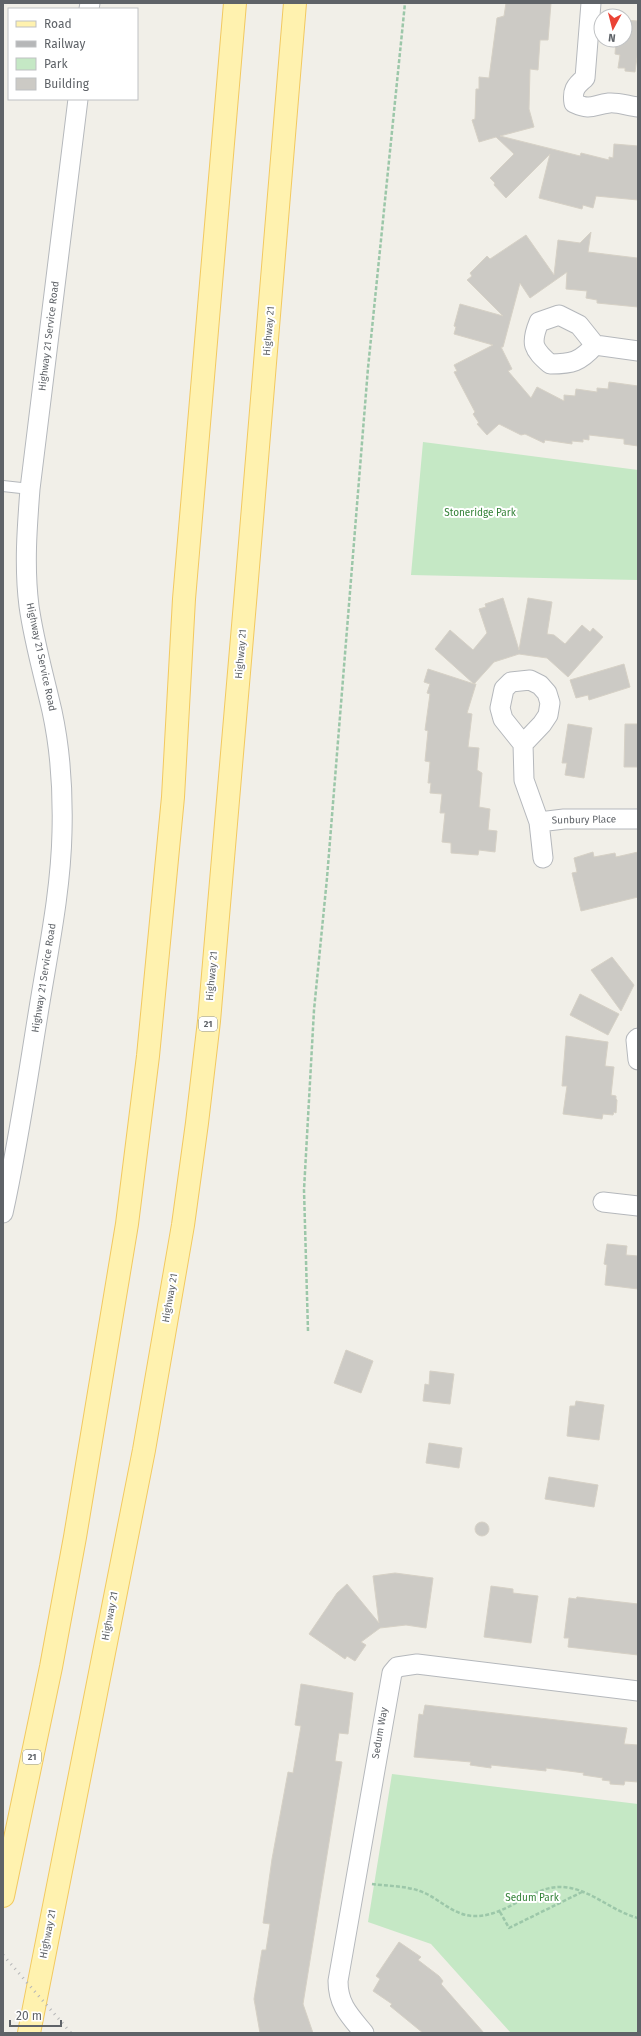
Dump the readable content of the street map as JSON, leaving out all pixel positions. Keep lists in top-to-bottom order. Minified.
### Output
{"streets":{"main road":["Highway 21","21"],"street":["Highway 21 Service Road","Sunbury Place","Sedum Way"]},"parks":["Stoneridge Park","Sedum Park"],"legend":["Road","Railway","Park","Building"],"scale_bar":"20 m","north":"bottom"}
